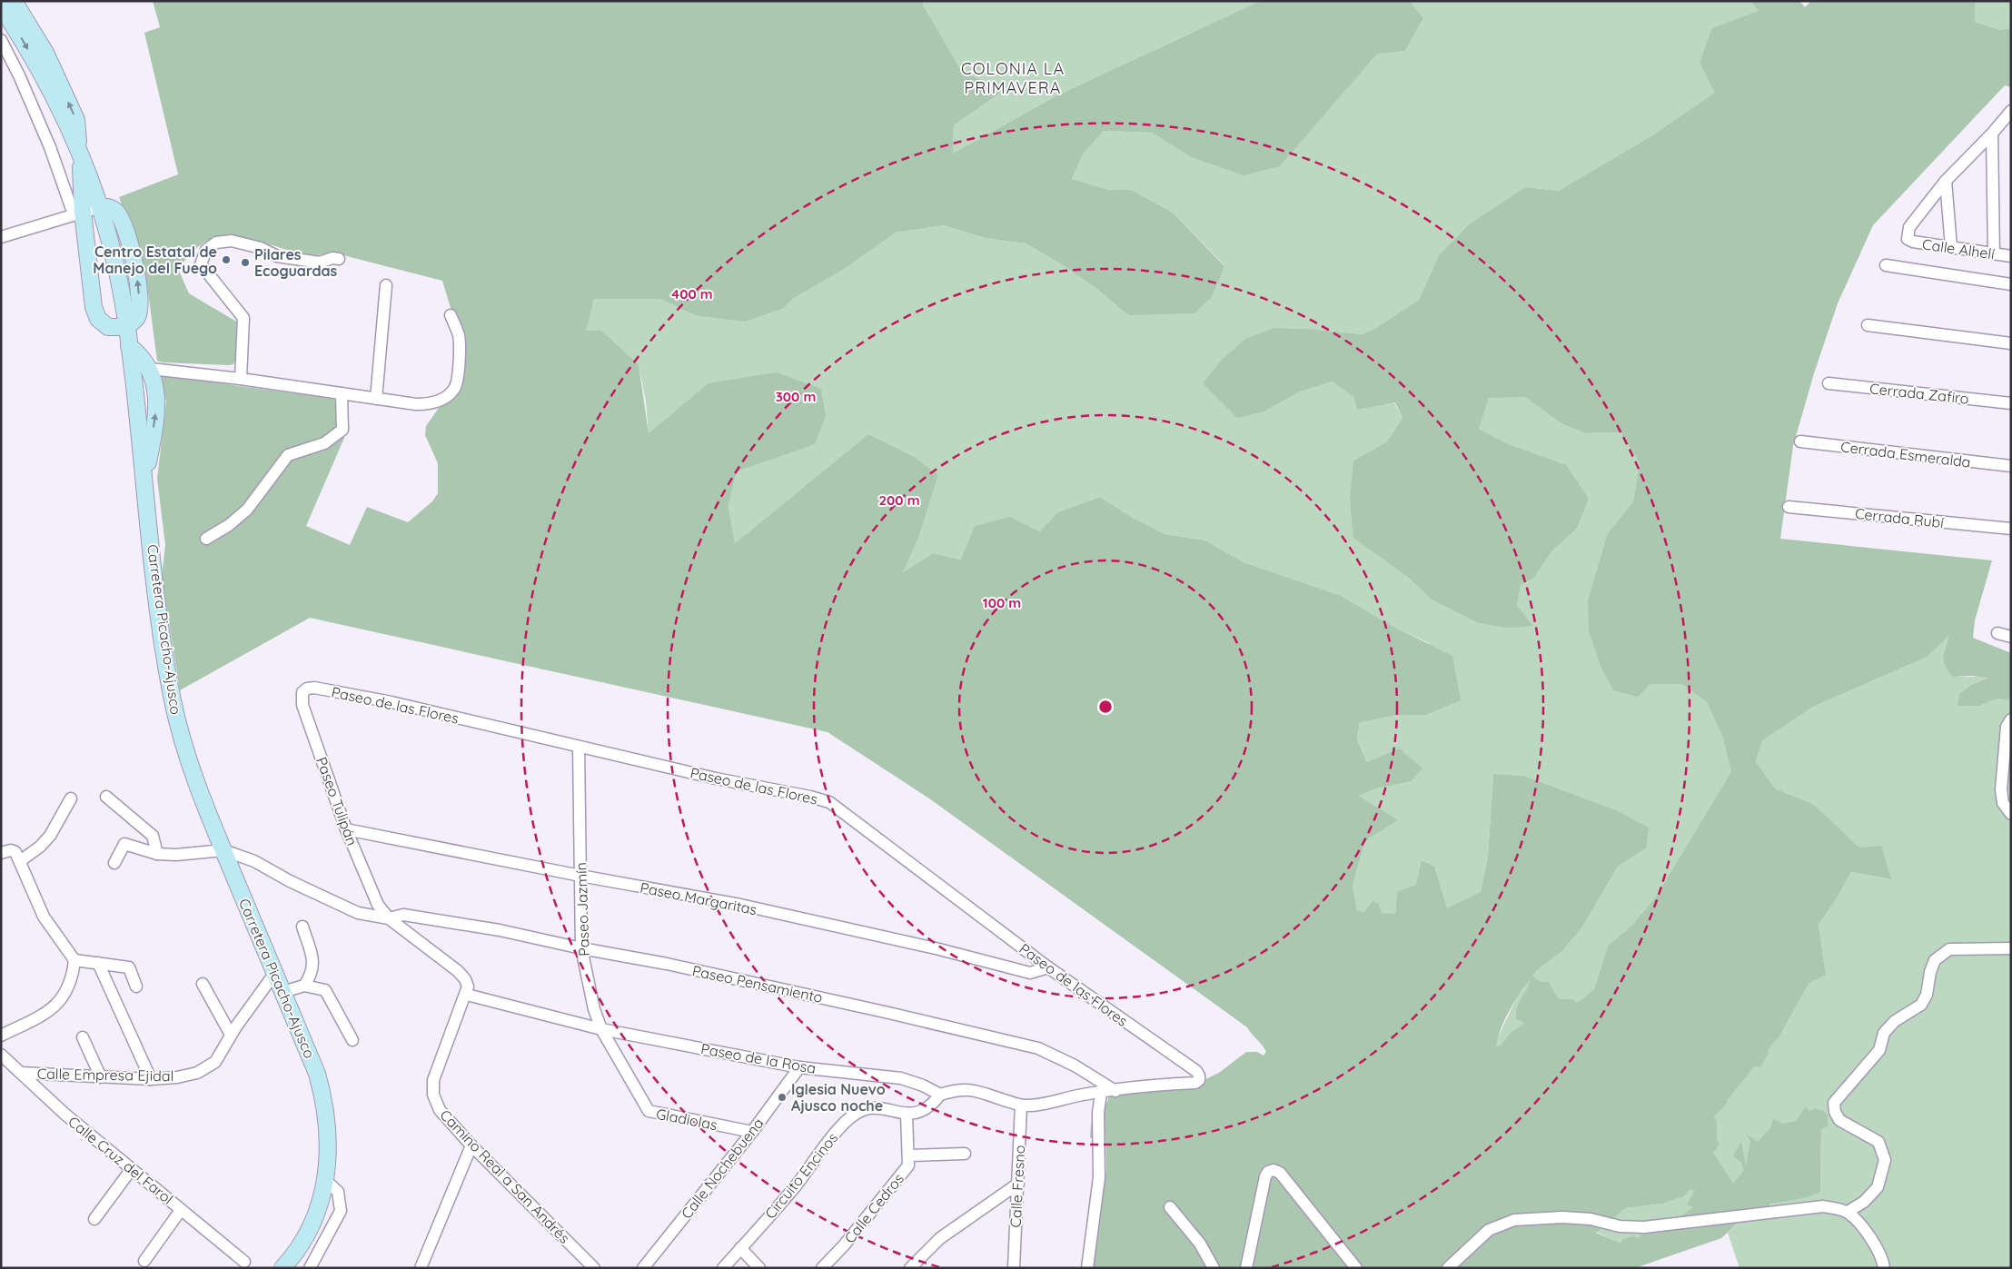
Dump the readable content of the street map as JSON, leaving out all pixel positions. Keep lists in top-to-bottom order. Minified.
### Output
{"streets":{"main road":["Carretera Picacho-Ajusco"],"street":["Calle Alhelí","Cerrada Zafiro","Cerrada Esmeralda","Cerrada Rubí","Paseo de las Flores","Paseo Tulipán","Paseo Margaritas","Paseo Jazmín","Paseo Pensamiento","Paseo de la Rosa","Calle Empresa Ejidal","Gladiolas","Calle Cruz del Farol","Calle Nochebuena","Circuito Encinos","Camino Real a San Andrés","Calle Fresno","Calle Cedros"]},"crossings":[["Carretera Picacho-Ajusco","Calle Empresa Ejidal"],["Paseo de las Flores","Paseo Tulipán"],["Paseo de las Flores","Paseo Margaritas"],["Paseo de las Flores","Paseo Jazmín"],["Paseo de las Flores","Paseo Pensamiento"],["Paseo Tulipán","Paseo Margaritas"],["Paseo Tulipán","Paseo Pensamiento"],["Paseo Margaritas","Paseo Jazmín"],["Paseo Jazmín","Paseo Pensamiento"],["Paseo Jazmín","Paseo de la Rosa"],["Paseo Jazmín","Gladiolas"],["Paseo de la Rosa","Calle Nochebuena"],["Paseo de la Rosa","Circuito Encinos"],["Paseo de la Rosa","Camino Real a San Andrés"],["Calle Empresa Ejidal","Calle Cruz del Farol"],["Gladiolas","Calle Nochebuena"],["Circuito Encinos","Calle Cedros"]],"districts":["COLONIA LA PRIMAVERA"],"places":["Centro Estatal de Manejo del Fuego","Pilares Ecoguardas","Iglesia Nuevo Ajusco noche"],"rings":["400 m","300 m","200 m","100 m"]}
